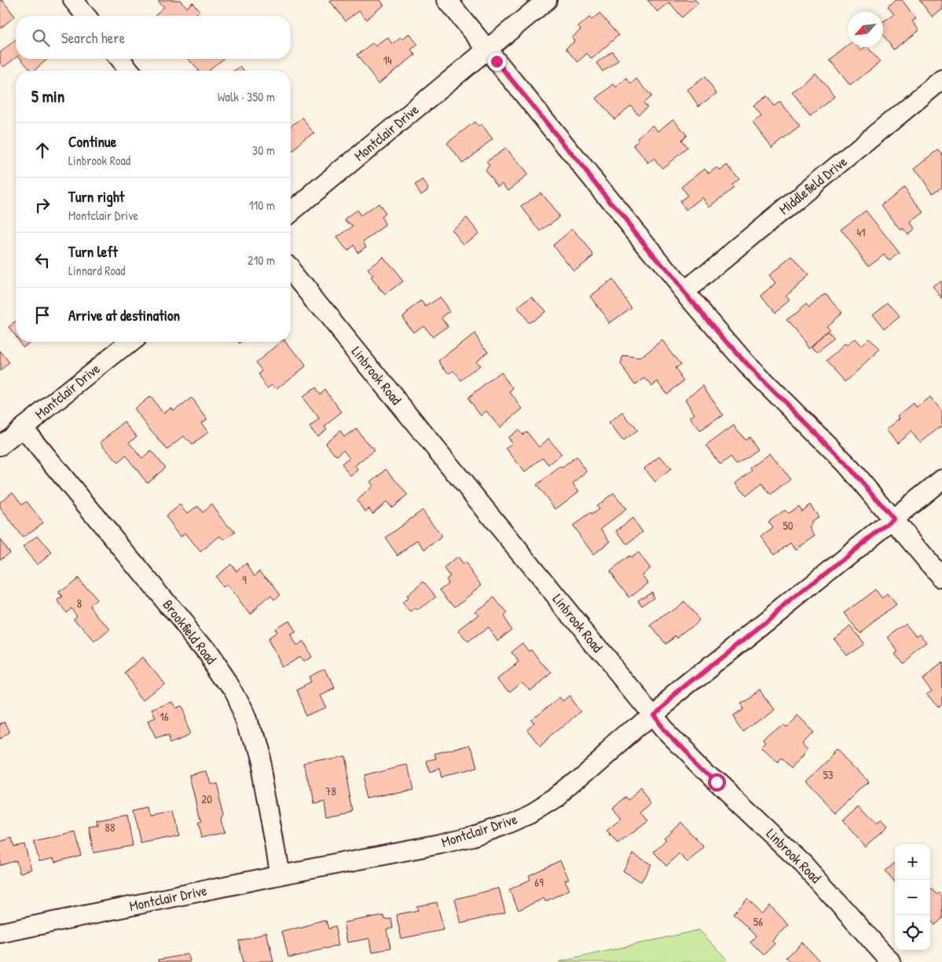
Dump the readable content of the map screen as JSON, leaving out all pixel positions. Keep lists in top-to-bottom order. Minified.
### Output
{"streets":{"street":["Montclair Drive","Middlefield Drive","Linbrook Road","Brookfield Road"]},"crossings":[["Montclair Drive","Linbrook Road"],["Montclair Drive","Brookfield Road"]],"house_numbers":["14","41","50","9","8","16","53","78","20","88","69","56"],"north":"bottom left","page":{"search":"Search here","heading":["5 min","Walk · 350 m"],"list":[["Continue","Linbrook Road","30 m"],["Turn right","Montclair Drive","110 m"],["Turn left","Linnard Road","210 m"],"Arrive at destination"],"map_buttons":["+","−"]}}
